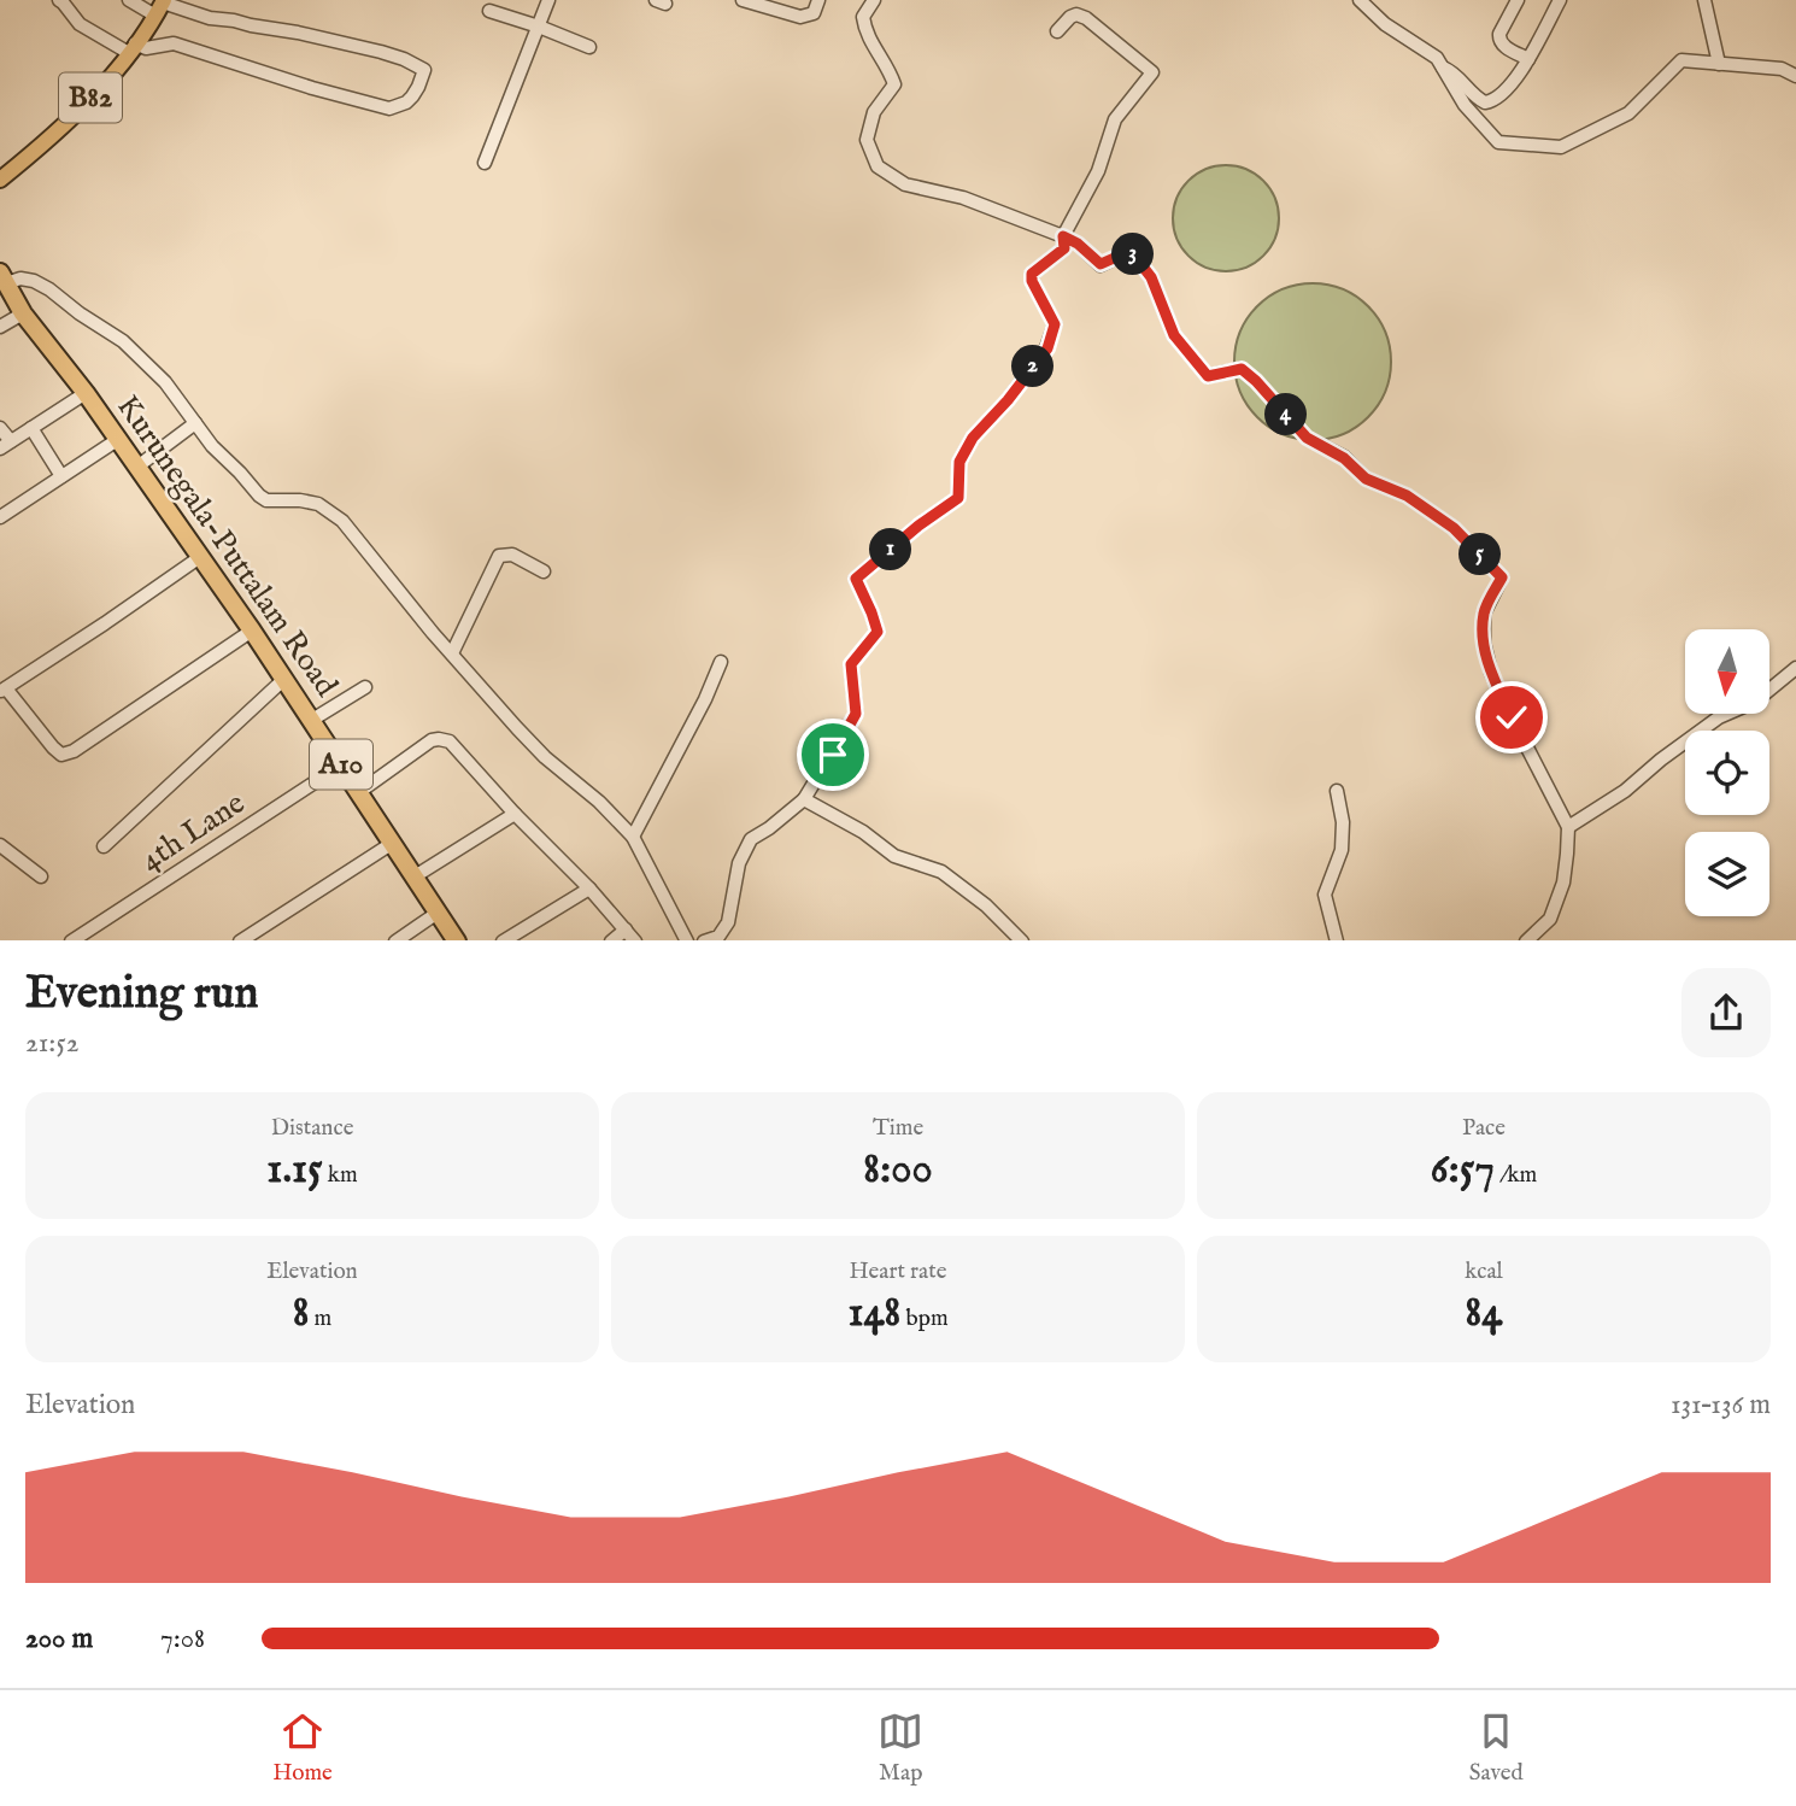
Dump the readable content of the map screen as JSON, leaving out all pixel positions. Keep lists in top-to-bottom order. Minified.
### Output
{"streets":{"highway":["Kurunegala-Puttalam Road","A10"],"main road":["B82"],"street":["4th Lane"]},"crossings":[["Kurunegala-Puttalam Road","4th Lane"]],"north":"bottom","page":{"pins":["3","2","4","1","5"],"heading":["Evening run","21:52"],"stats":[["Distance","1.15 km"],["Time","8:00"],["Pace","6:57 /km"],["Elevation","8 m"],["Heart rate","148 bpm"],["kcal","84"]],"chart":["Elevation","131–136 m"],"list":[{"name":"200 m","note":"7:08"}],"tabs":["Home","Map","Saved"]}}
